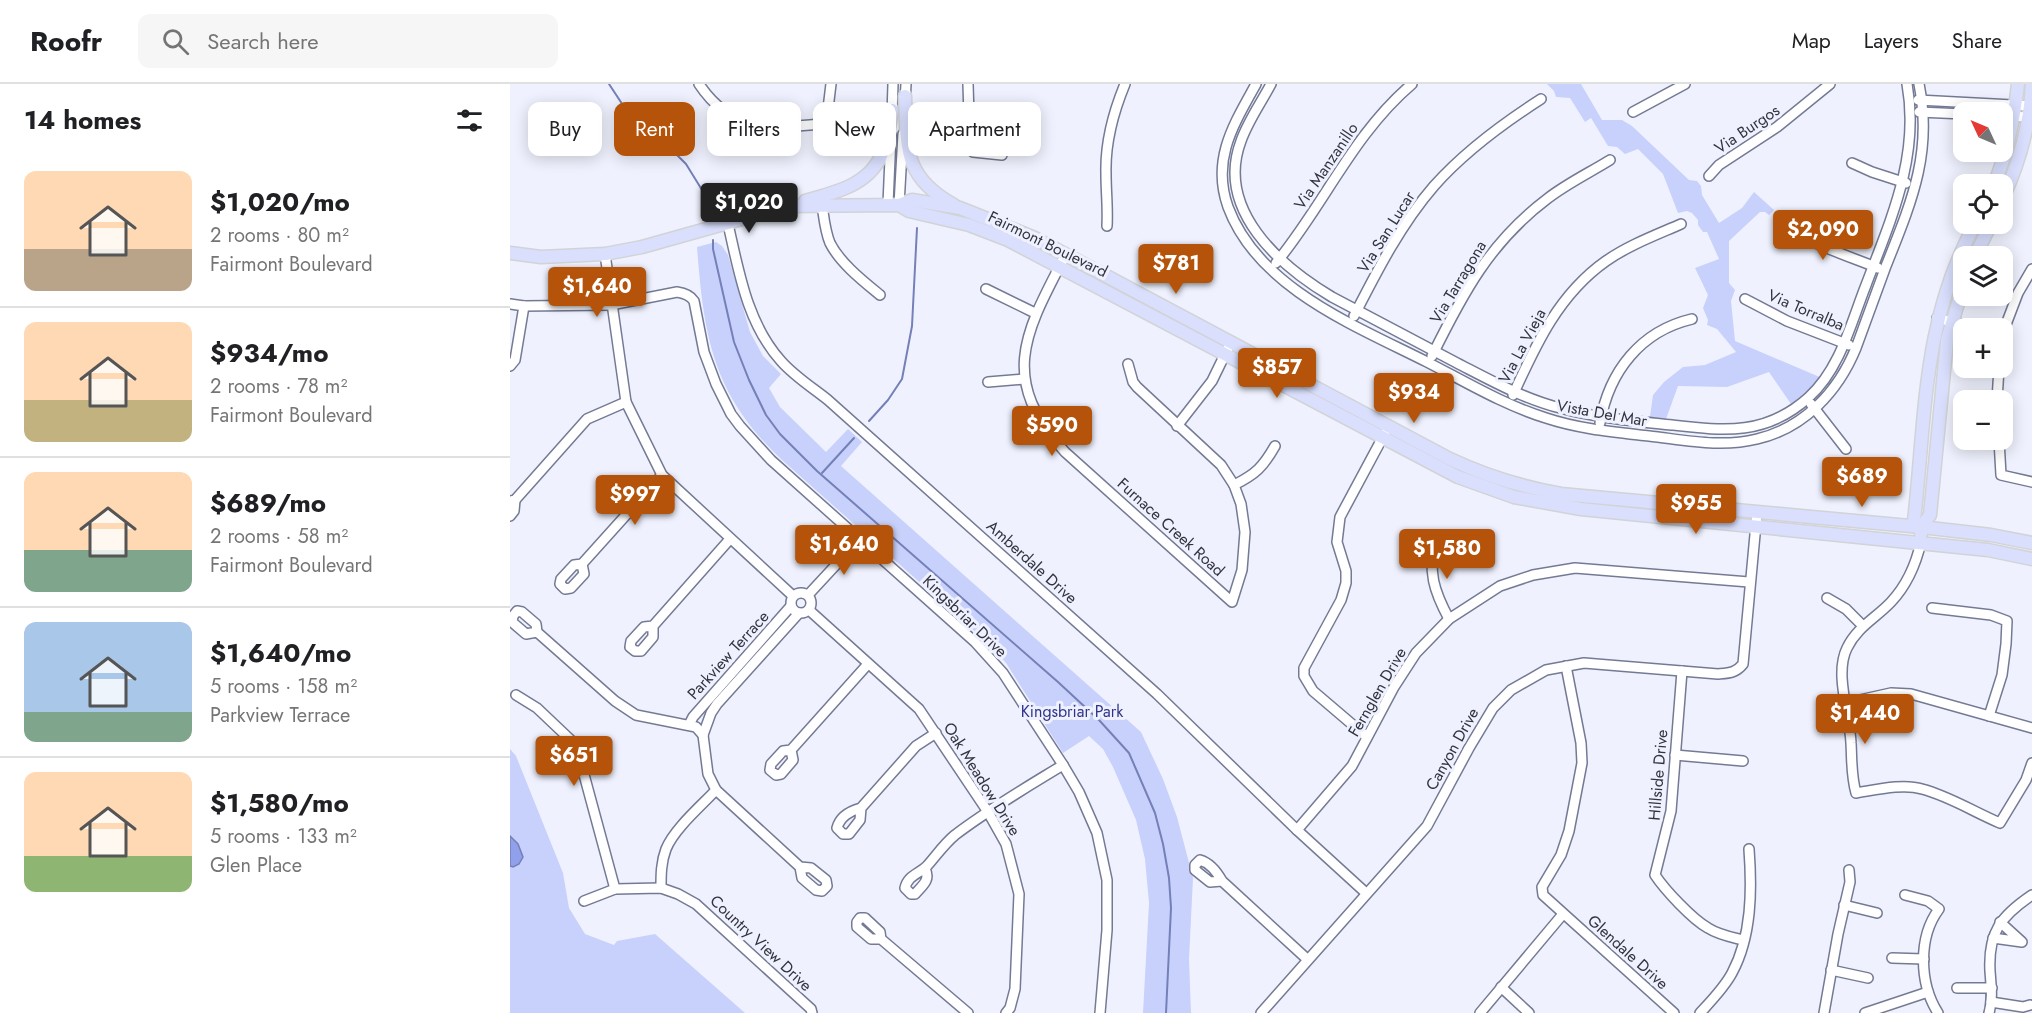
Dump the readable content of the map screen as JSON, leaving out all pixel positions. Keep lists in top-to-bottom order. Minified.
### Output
{"streets":{"main road":["Fairmont Boulevard"],"street":["Via Burgos","Via Manzanillo","Via San Lucar","Via Tarragona","Via Torralba","Via La Vieja","Vista Del Mar","Furnace Creek Road","Amberdale Drive","Kingsbriar Drive","Parkview Terrace","Fernglen Drive","Canyon Drive","Hillside Drive","Oak Meadow Drive","Country View Drive","Glendale Drive"]},"crossings":[["Via Manzanillo","Vista Del Mar"],["Via San Lucar","Vista Del Mar"],["Fairmont Boulevard","Furnace Creek Road"],["Fairmont Boulevard","Amberdale Drive"],["Fairmont Boulevard","Canyon Drive"],["Via Tarragona","Vista Del Mar"],["Via Torralba","Vista Del Mar"],["Via La Vieja","Vista Del Mar"],["Amberdale Drive","Fernglen Drive"],["Amberdale Drive","Canyon Drive"],["Parkview Terrace","Oak Meadow Drive"],["Fernglen Drive","Canyon Drive"],["Canyon Drive","Hillside Drive"],["Canyon Drive","Glendale Drive"]],"parks":["Kingsbriar Park"],"north":"top left","page":{"header":"Roofr","search":"Search here","nav":["Map","Layers","Share"],"heading":"14 homes","map_buttons":["+","−"],"chip":["Buy","Rent","Filters","New","Apartment"],"list":[{"name":"$1,020/mo","note":"2 rooms · 80 m² · Fairmont Boulevard"},{"name":"$934/mo","note":"2 rooms · 78 m² · Fairmont Boulevard"},{"name":"$689/mo","note":"2 rooms · 58 m² · Fairmont Boulevard"},{"name":"$1,640/mo","note":"5 rooms · 158 m² · Parkview Terrace"},{"name":"$1,580/mo","note":"5 rooms · 133 m² · Glen Place"}],"price":["$1,020","$2,090","$781","$1,640","$857","$934","$590","$689","$997","$955","$1,640","$1,580","$1,440","$651"]}}
